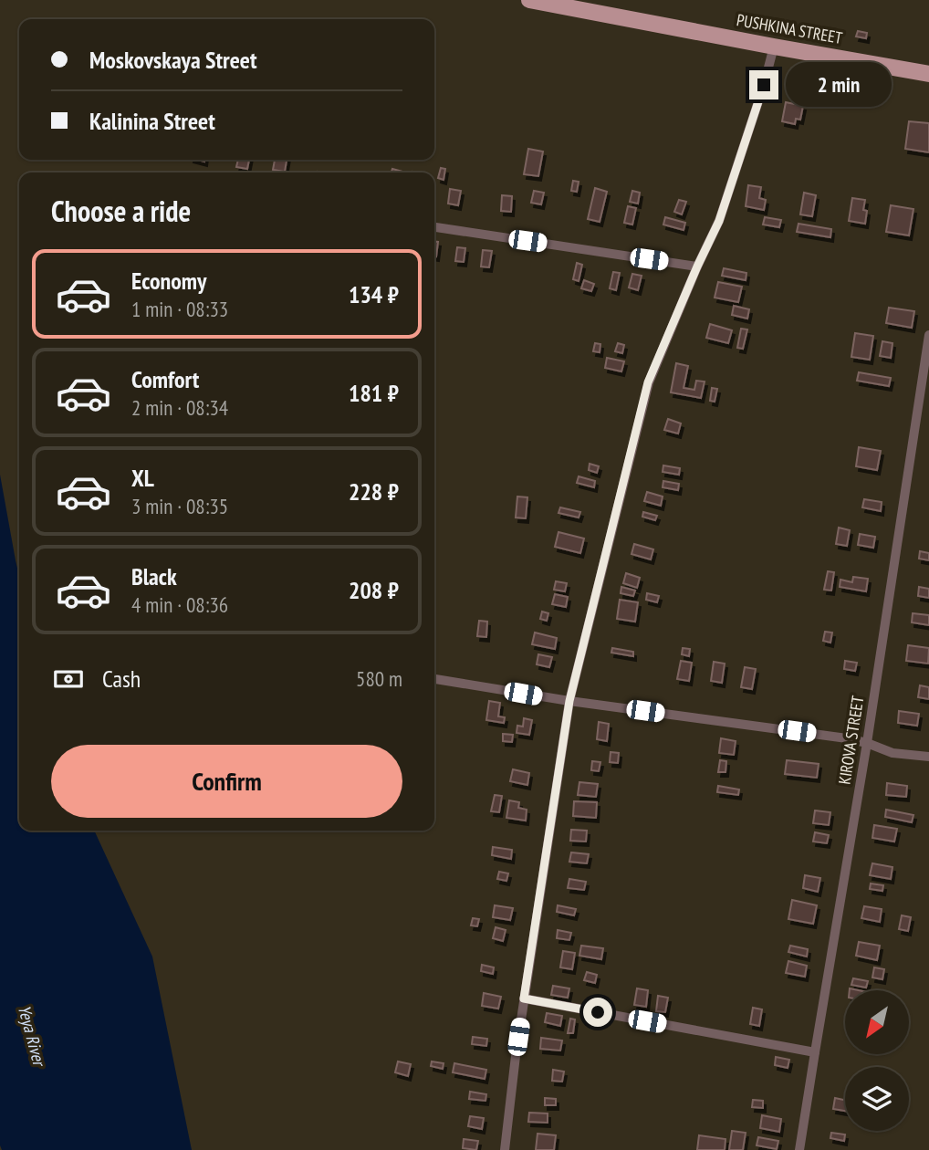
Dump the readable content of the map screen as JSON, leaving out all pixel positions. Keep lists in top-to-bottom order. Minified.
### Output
{"streets":{"main road":["PUSHKINA STREET"],"street":["KIROVA STREET"]},"water":["Yeya River"],"north":"bottom left","page":{"banner":["Moskovskaya Street","Kalinina Street"],"bubble":"2 min","heading":"Choose a ride","list":[{"name":"Economy","note":"1 min · 08:33","value":"134 ₽"},{"name":"Comfort","note":"2 min · 08:34","value":"181 ₽"},{"name":"XL","note":"3 min · 08:35","value":"228 ₽"},{"name":"Black","note":"4 min · 08:36","value":"208 ₽"}],"pay":["Cash","580 m"],"buttons":"Confirm"}}
